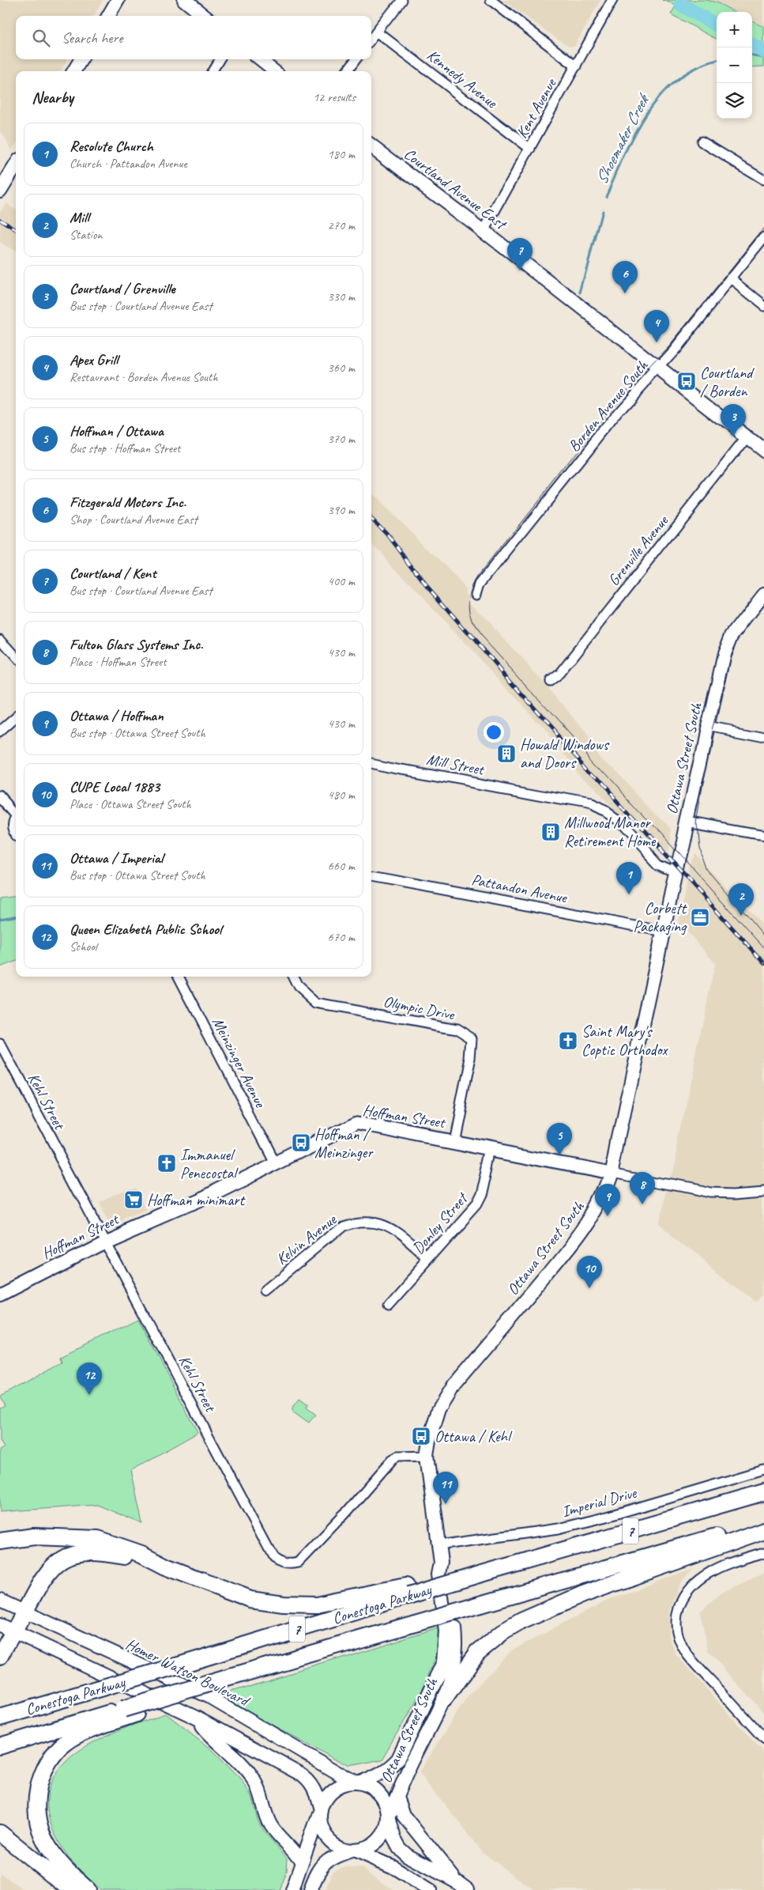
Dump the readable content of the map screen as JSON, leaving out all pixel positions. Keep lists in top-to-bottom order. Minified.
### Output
{"streets":{"highway":["7","Conestoga Parkway"],"main road":["Courtland Avenue East","Ottawa Street South","Hoffman Street","Homer Watson Boulevard"],"street":["Kennedy Avenue","Kent Avenue","Borden Avenue South","Grenville Avenue","Mill Street","Pattandon Avenue","Olympic Drive","Meinzinger Avenue","Kehl Street","Donley Street","Kelvin Avenue","Imperial Drive"]},"crossings":[["Kennedy Avenue","Kent Avenue"],["Kent Avenue","Courtland Avenue East"],["Courtland Avenue East","Borden Avenue South"],["Courtland Avenue East","Grenville Avenue"],["Ottawa Street South","Mill Street"],["Ottawa Street South","Pattandon Avenue"],["Ottawa Street South","Kehl Street"],["Ottawa Street South","Hoffman Street"],["Ottawa Street South","Imperial Drive"],["Ottawa Street South","Homer Watson Boulevard"],["Olympic Drive","Hoffman Street"],["Meinzinger Avenue","Hoffman Street"],["Kehl Street","Hoffman Street"],["Hoffman Street","Donley Street"],["Donley Street","Kelvin Avenue"]],"water":["Shoemaker Creek"],"places":{"bus stop":["Courtland / Borden","Hoffman / Meinzinger","Ottawa / Kehl"],"building":["Howald Windows and Doors","Millwood Manor Retirement Home"],"office":["Corbett Packaging"],"church":["Saint Mary's Coptic Orthodox","Immanuel Penecostal"],"supermarket":["Hoffman minimart"]},"page":{"map_buttons":["+","−"],"search":"Search here","heading":["Nearby","12 results"],"list":[{"mark":"1","name":"Resolute Church","note":"Church · Pattandon Avenue","value":"180 m"},{"mark":"2","name":"Mill","note":"Station","value":"270 m"},{"mark":"3","name":"Courtland / Grenville","note":"Bus stop · Courtland Avenue East","value":"330 m"},{"mark":"4","name":"Apex Grill","note":"Restaurant · Borden Avenue South","value":"360 m"},{"mark":"5","name":"Hoffman / Ottawa","note":"Bus stop · Hoffman Street","value":"370 m"},{"mark":"6","name":"Fitzgerald Motors Inc.","note":"Shop · Courtland Avenue East","value":"390 m"},{"mark":"7","name":"Courtland / Kent","note":"Bus stop · Courtland Avenue East","value":"400 m"},{"mark":"8","name":"Fulton Glass Systems Inc.","note":"Place · Hoffman Street","value":"430 m"},{"mark":"9","name":"Ottawa / Hoffman","note":"Bus stop · Ottawa Street South","value":"430 m"},{"mark":"10","name":"CUPE Local 1883","note":"Place · Ottawa Street South","value":"480 m"},{"mark":"11","name":"Ottawa / Imperial","note":"Bus stop · Ottawa Street South","value":"660 m"},{"mark":"12","name":"Queen Elizabeth Public School","note":"School","value":"670 m"}],"pins":["7","6","4","3","1","2","5","8","9","10","12","11"]}}
